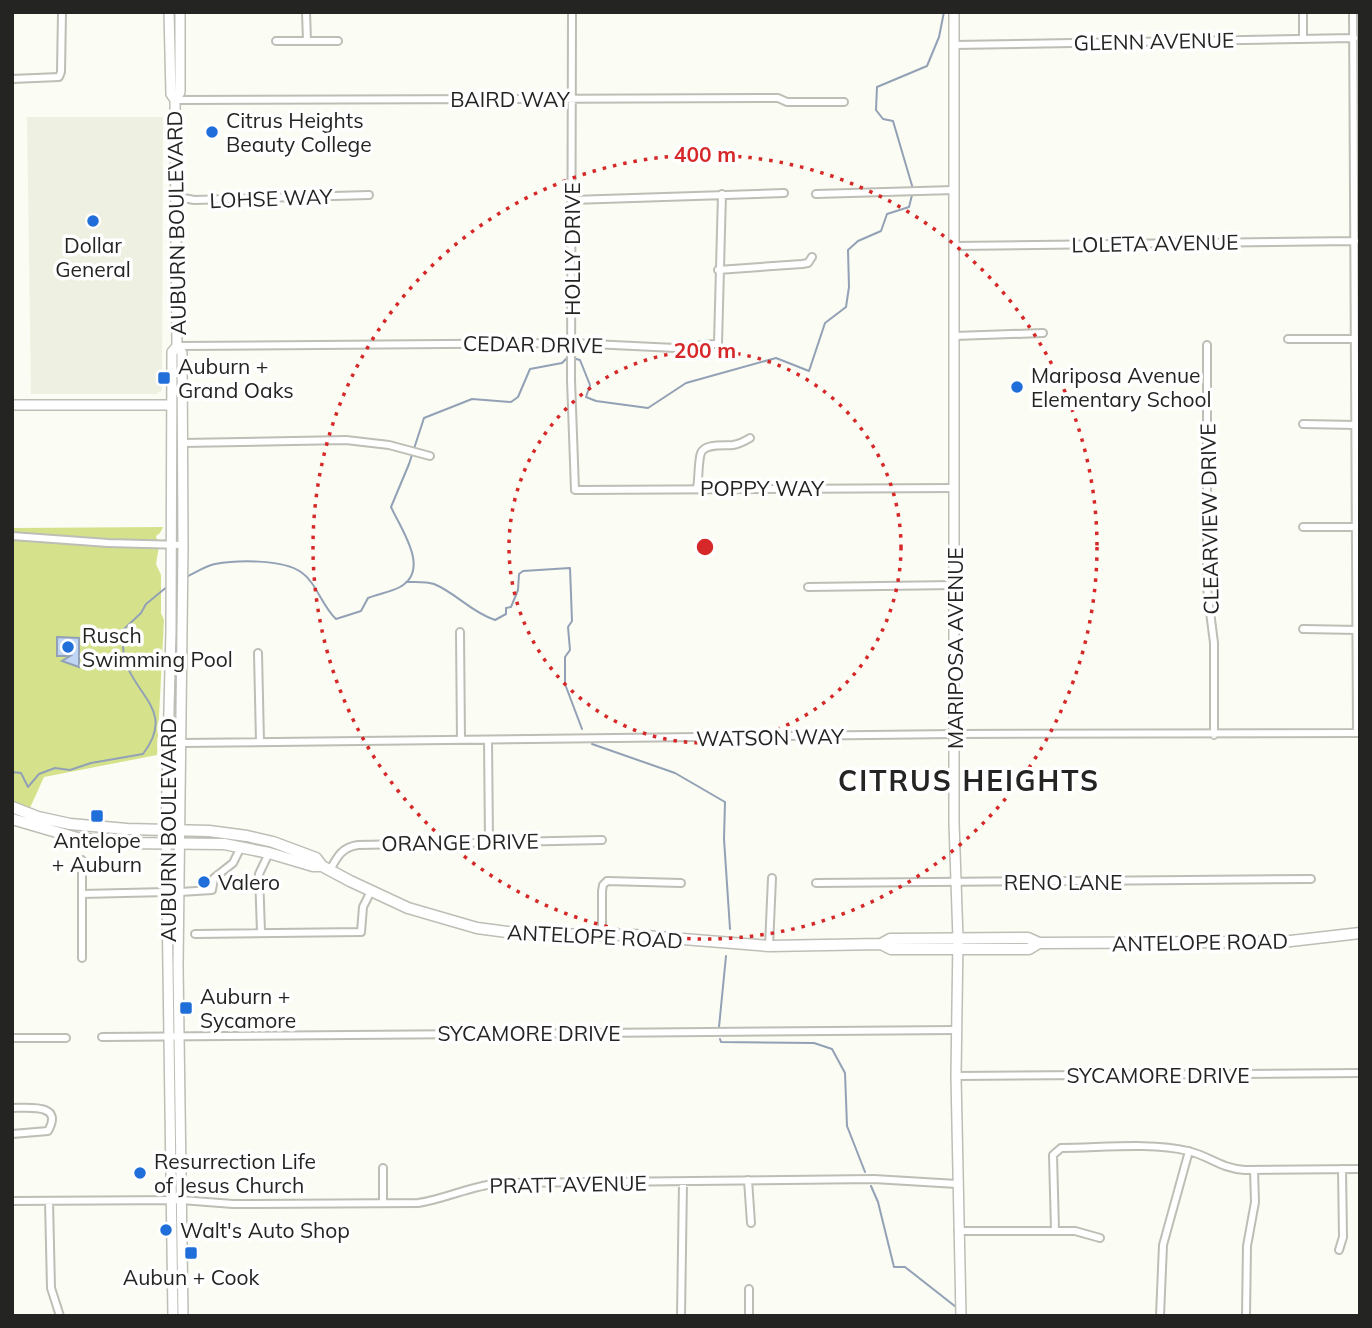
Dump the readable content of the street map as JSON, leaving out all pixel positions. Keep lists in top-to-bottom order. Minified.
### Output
{"streets":{"main road":["AUBURN BOULEVARD","MARIPOSA AVENUE","ANTELOPE ROAD"],"street":["GLENN AVENUE","BAIRD WAY","LOHSE WAY","LOLETA AVENUE","HOLLY DRIVE","CEDAR DRIVE","POPPY WAY","CLEARVIEW DRIVE","WATSON WAY","ORANGE DRIVE","RENO LANE","SYCAMORE DRIVE","PRATT AVENUE"]},"crossings":[["GLENN AVENUE","MARIPOSA AVENUE"],["BAIRD WAY","AUBURN BOULEVARD"],["BAIRD WAY","HOLLY DRIVE"],["LOHSE WAY","AUBURN BOULEVARD"],["AUBURN BOULEVARD","CEDAR DRIVE"],["AUBURN BOULEVARD","WATSON WAY"],["AUBURN BOULEVARD","ANTELOPE ROAD"],["AUBURN BOULEVARD","SYCAMORE DRIVE"],["AUBURN BOULEVARD","PRATT AVENUE"],["LOLETA AVENUE","MARIPOSA AVENUE"],["HOLLY DRIVE","CEDAR DRIVE"],["HOLLY DRIVE","POPPY WAY"],["POPPY WAY","MARIPOSA AVENUE"],["CLEARVIEW DRIVE","WATSON WAY"],["MARIPOSA AVENUE","WATSON WAY"],["MARIPOSA AVENUE","RENO LANE"],["MARIPOSA AVENUE","ANTELOPE ROAD"],["MARIPOSA AVENUE","SYCAMORE DRIVE"],["MARIPOSA AVENUE","PRATT AVENUE"],["ORANGE DRIVE","ANTELOPE ROAD"]],"districts":["CITRUS HEIGHTS"],"places":{"other":["Citrus Heights Beauty College","Dollar General","Mariposa Avenue Elementary School","Rusch Swimming Pool","Valero","Resurrection Life of Jesus Church","Walt's Auto Shop"],"transit":["Auburn + Grand Oaks","Antelope + Auburn","Auburn + Sycamore","Aubun + Cook"]},"rings":["400 m","200 m"]}
